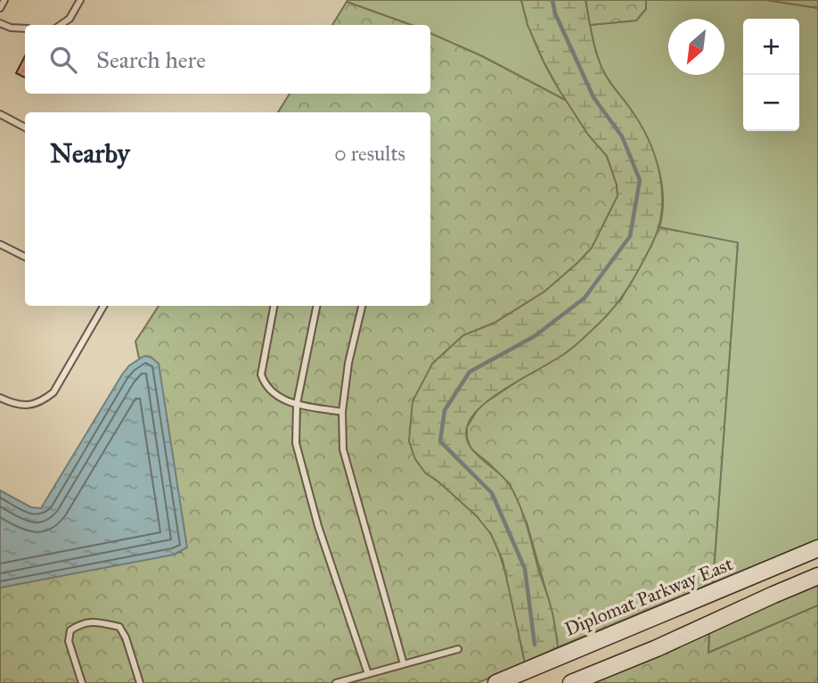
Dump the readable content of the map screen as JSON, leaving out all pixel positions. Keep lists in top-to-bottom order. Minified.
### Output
{"streets":{"main road":["Diplomat Parkway East"]},"north":"bottom left","page":{"map_buttons":["+","−"],"search":"Search here","heading":["Nearby","0 results"]}}
